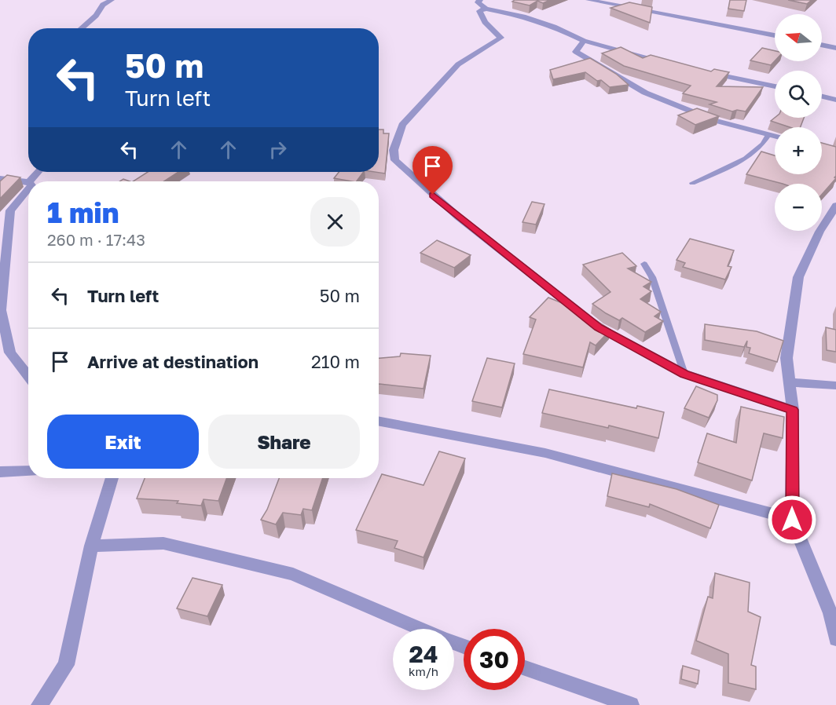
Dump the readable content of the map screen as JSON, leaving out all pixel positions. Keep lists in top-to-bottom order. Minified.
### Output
{"north":"left","page":{"map_buttons":["+","−"],"turn":["50 m","Turn left"],"heading":["1 min","260 m · 17:43"],"list":[{"name":"Turn left","value":"50 m"},{"name":"Arrive at destination","value":"210 m"}],"buttons":["Exit","Share"],"speed":"24 km/h","limit":"30"}}
